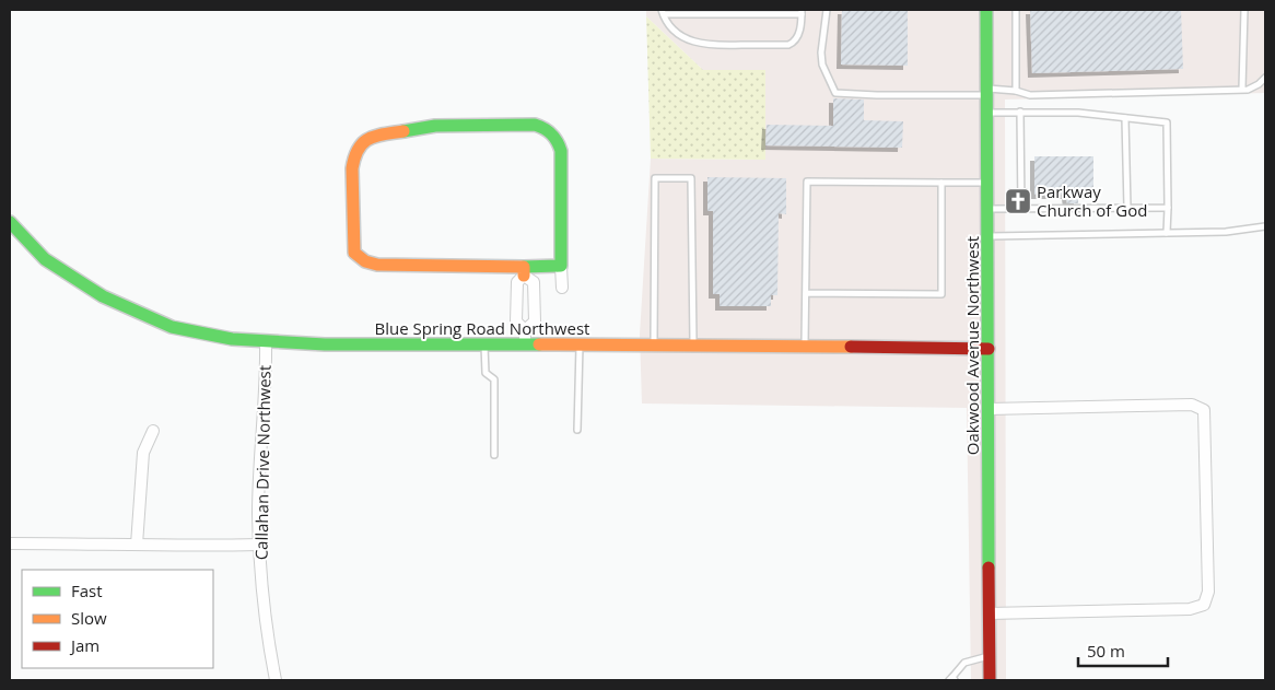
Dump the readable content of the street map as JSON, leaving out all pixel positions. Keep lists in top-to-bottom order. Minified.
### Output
{"streets":{"street":["Blue Spring Road Northwest","Oakwood Avenue Northwest","Callahan Drive Northwest"]},"crossings":[["Blue Spring Road Northwest","Oakwood Avenue Northwest"],["Blue Spring Road Northwest","Callahan Drive Northwest"]],"places":{"church":["Parkway Church of God"]},"legend":["Fast","Slow","Jam"],"scale_bar":"50 m"}
